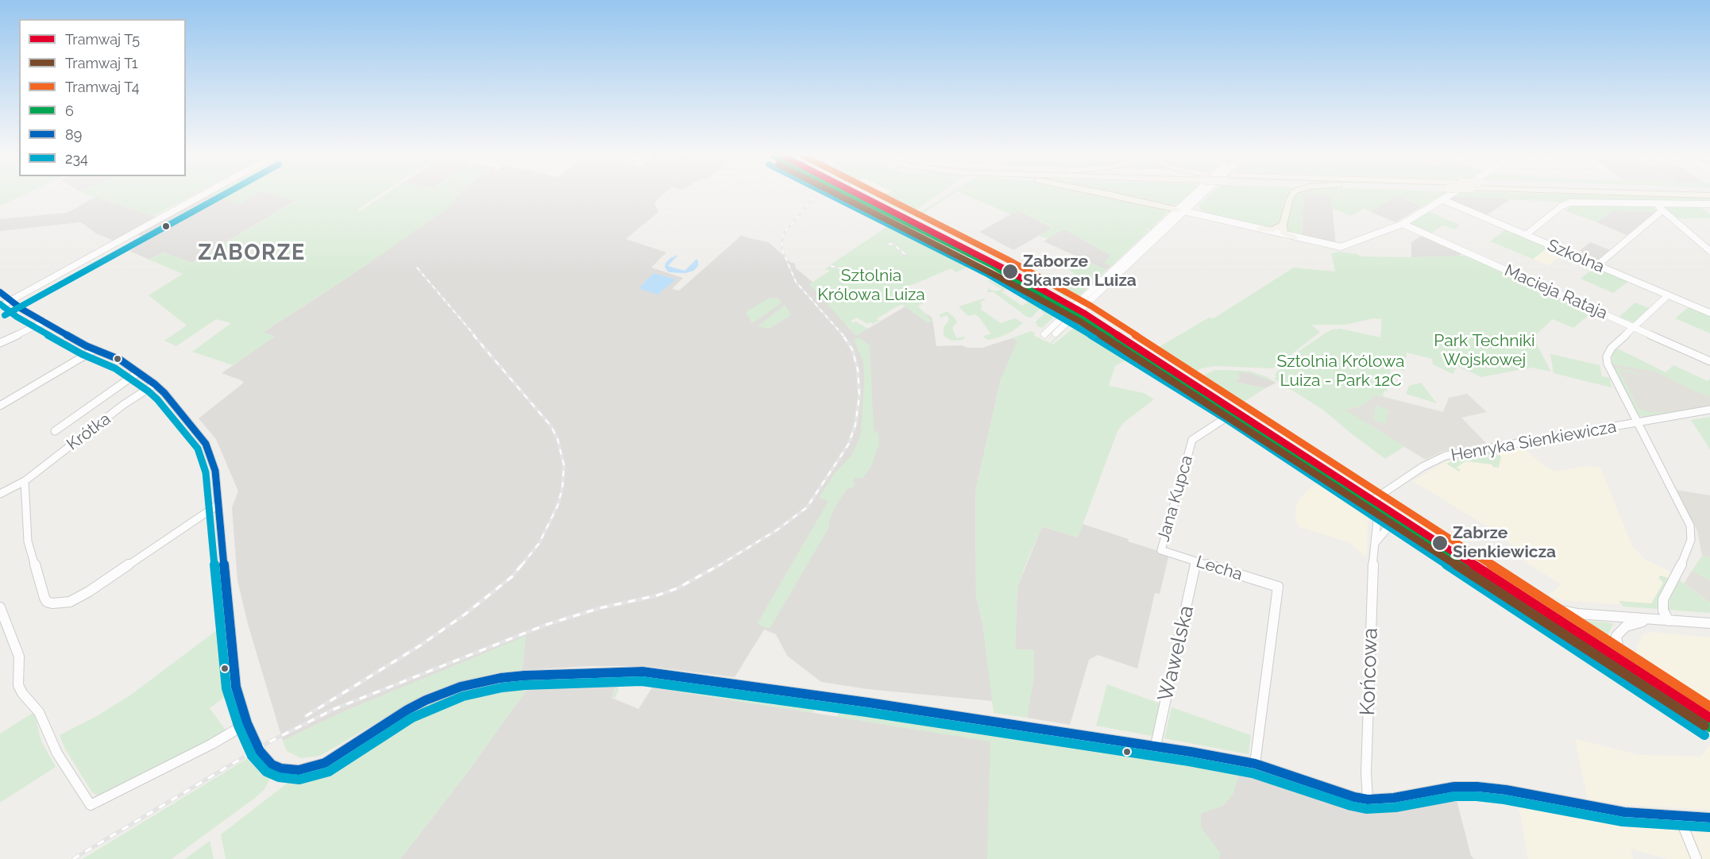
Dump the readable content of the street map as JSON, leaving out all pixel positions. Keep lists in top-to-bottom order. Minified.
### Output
{"streets":{"street":["Szkolna","Macieja Rataja","Krótka","Henryka Sienkiewicza","Jana Kupca","Lecha","Wawelska","Końcowa"]},"crossings":[["Henryka Sienkiewicza","Końcowa"],["Jana Kupca","Lecha"],["Lecha","Wawelska"]],"districts":["ZABORZE"],"parks":["Sztolnia Królowa Luiza","Park Techniki Wojskowej","Sztolnia Królowa Luiza - Park 12C"],"places":["Zaborze Skansen Luiza","Zabrze Sienkiewicza"],"lines":["tram line T5","tram line T1","tram line T4","transit line 6","transit line 234","transit line 89"],"legend":["Tramwaj T5","Tramwaj T1","Tramwaj T4","6","89","234"]}
